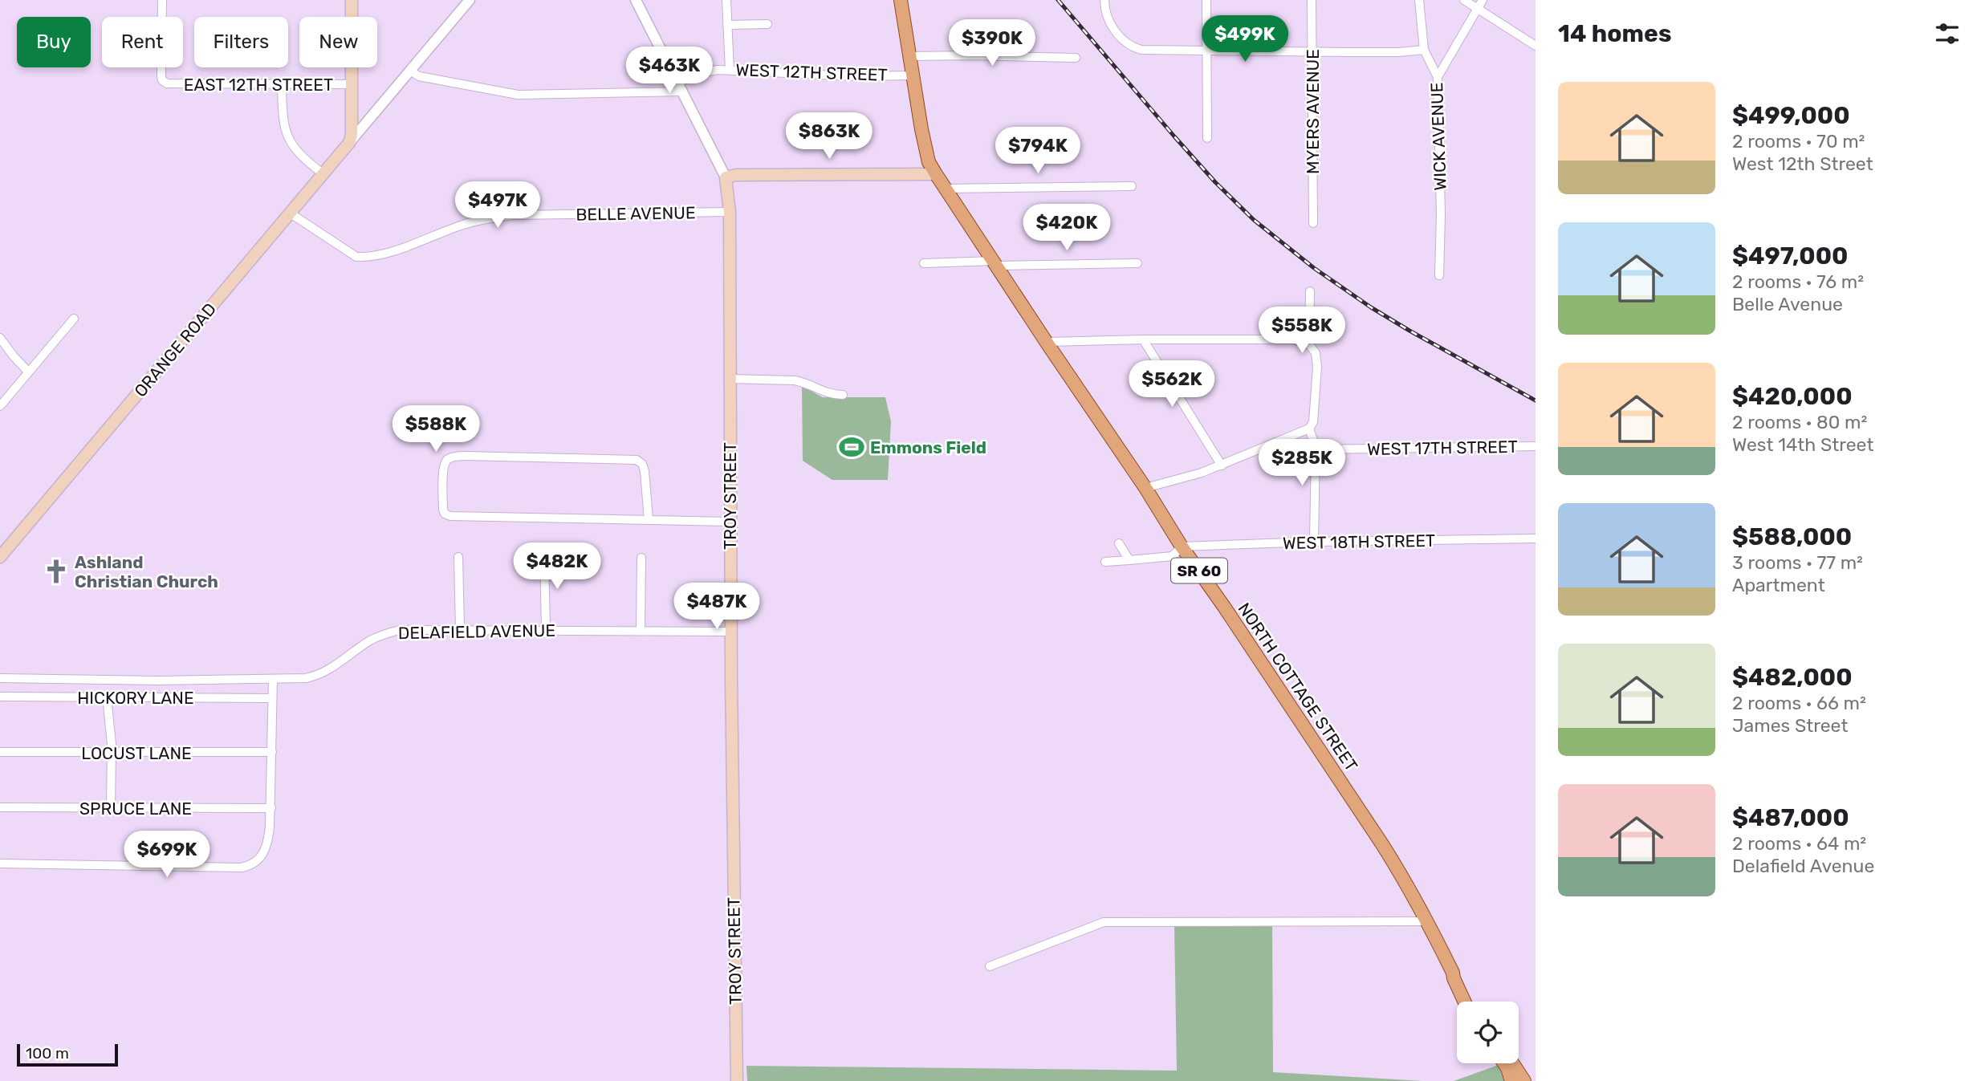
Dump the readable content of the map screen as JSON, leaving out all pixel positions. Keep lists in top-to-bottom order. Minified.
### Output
{"streets":{"main road":["ORANGE ROAD","TROY STREET","SR 60","NORTH COTTAGE STREET"],"street":["WEST 12TH STREET","EAST 12TH STREET","MYERS AVENUE","WICK AVENUE","BELLE AVENUE","WEST 17TH STREET","WEST 18TH STREET","DELAFIELD AVENUE","HICKORY LANE","LOCUST LANE","SPRUCE LANE"]},"crossings":[["WEST 12TH STREET","TROY STREET"],["WEST 12TH STREET","SR 60"],["BELLE AVENUE","ORANGE ROAD"],["BELLE AVENUE","TROY STREET"],["TROY STREET","DELAFIELD AVENUE"],["WEST 18TH STREET","NORTH COTTAGE STREET"],["SR 60","NORTH COTTAGE STREET"]],"places":{"sports":["Emmons Field"],"church":["Ashland Christian Church"]},"scale_bar":"100 m","page":{"heading":"14 homes","price":["$499K","$390K","$463K","$863K","$794K","$497K","$420K","$558K","$562K","$588K","$285K","$482K","$487K","$699K"],"chip":["Buy","Rent","Filters","New"],"list":[{"name":"$499,000","note":"2 rooms · 70 m² · West 12th Street"},{"name":"$497,000","note":"2 rooms · 76 m² · Belle Avenue"},{"name":"$420,000","note":"2 rooms · 80 m² · West 14th Street"},{"name":"$588,000","note":"3 rooms · 77 m² · Apartment"},{"name":"$482,000","note":"2 rooms · 66 m² · James Street"},{"name":"$487,000","note":"2 rooms · 64 m² · Delafield Avenue"}],"scale":"100 m"}}
